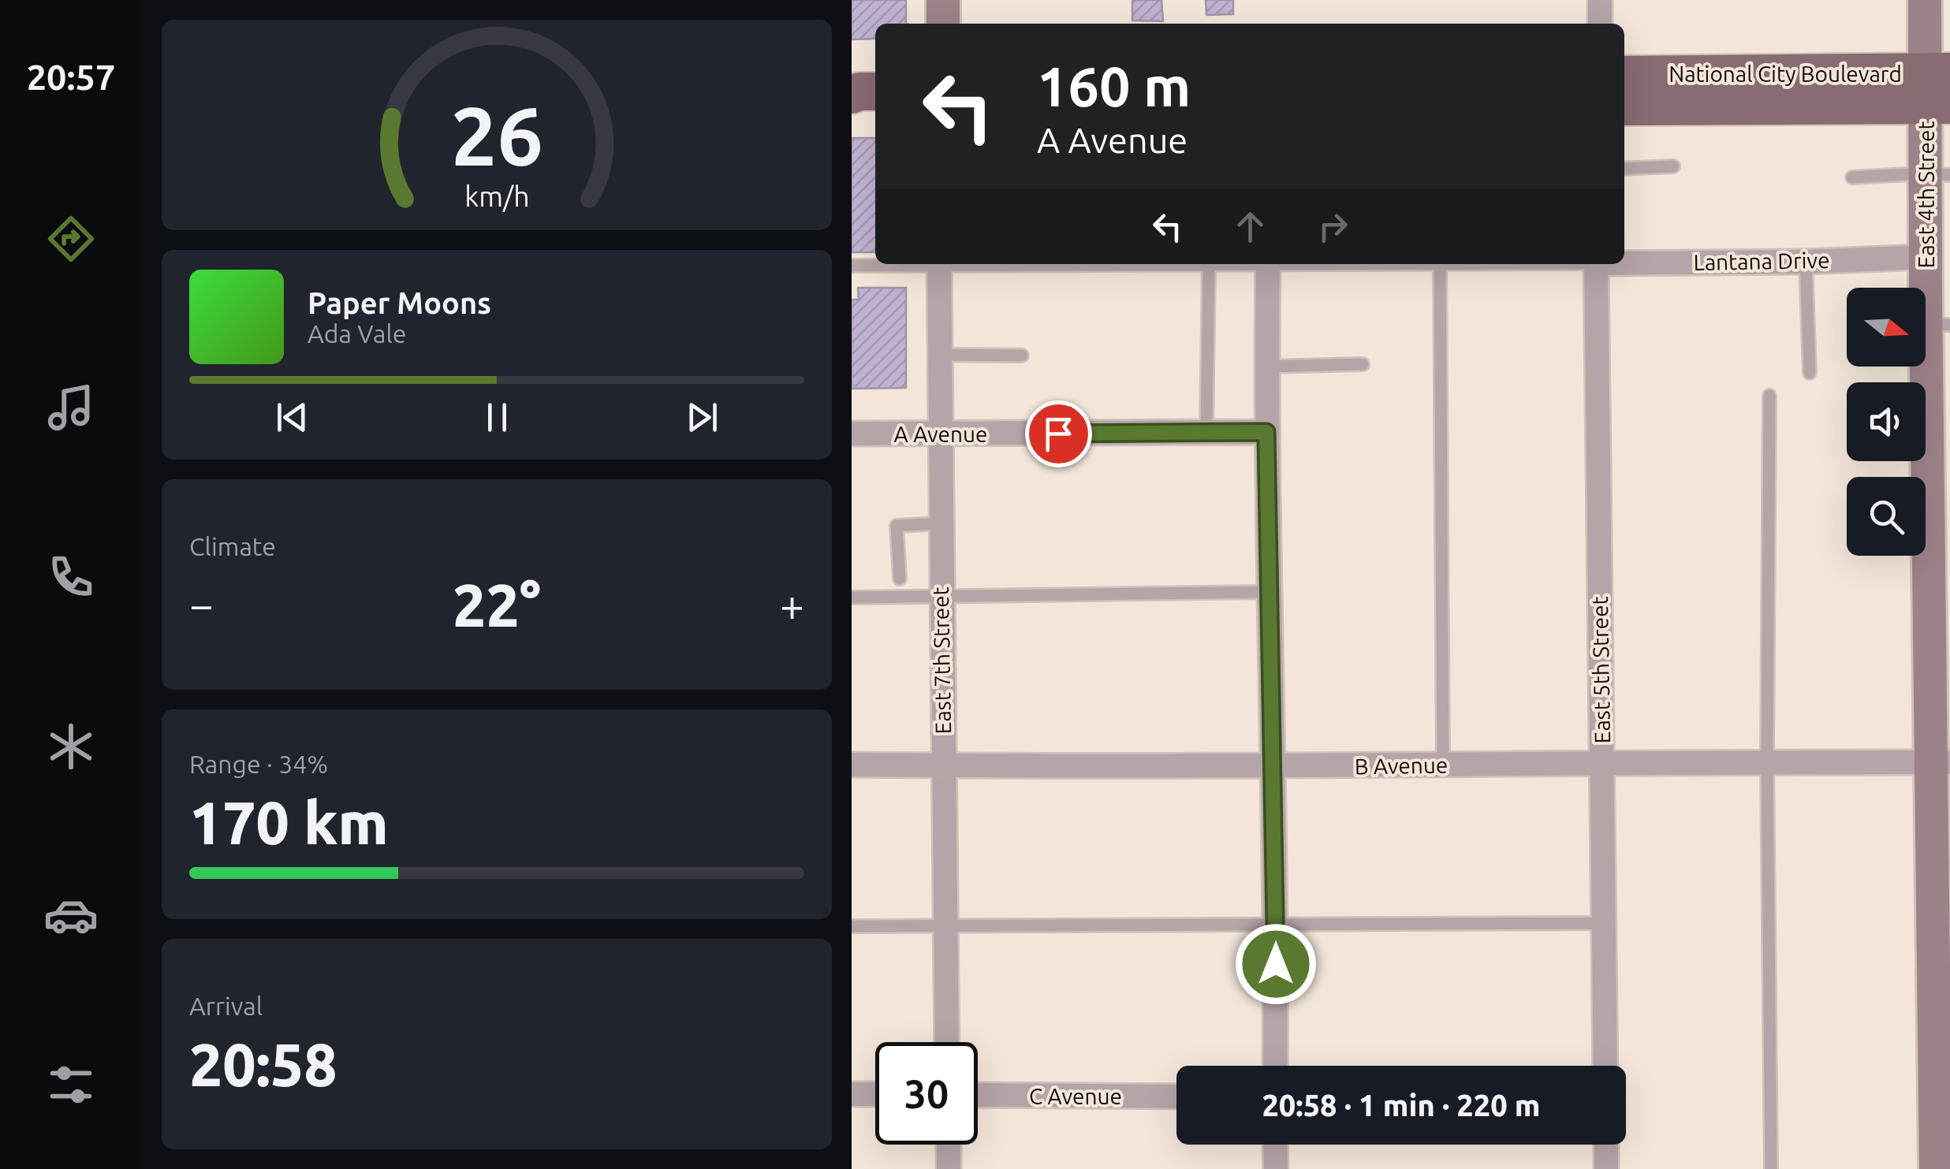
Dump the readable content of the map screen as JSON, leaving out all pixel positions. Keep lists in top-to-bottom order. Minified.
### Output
{"streets":{"main road":["National City Boulevard"],"street":["East 4th Street","Lantana Drive","A Avenue","East 7th Street","East 5th Street","B Avenue","C Avenue"]},"crossings":[["National City Boulevard","East 4th Street"],["East 4th Street","Lantana Drive"],["East 4th Street","B Avenue"],["A Avenue","East 7th Street"],["East 7th Street","B Avenue"],["East 5th Street","B Avenue"]],"north":"right","page":{"tabs":"20:57","turn":["160 m","A Avenue"],"song":["Paper Moons","Ada Vale"],"tile":["Climate",["Range · 34%","170 km"],["Arrival","20:58"]],"heat":["−","22°","+"],"limit":"30","trip":"20:58 · 1 min · 220 m","gauge":["26","km/h"]}}
